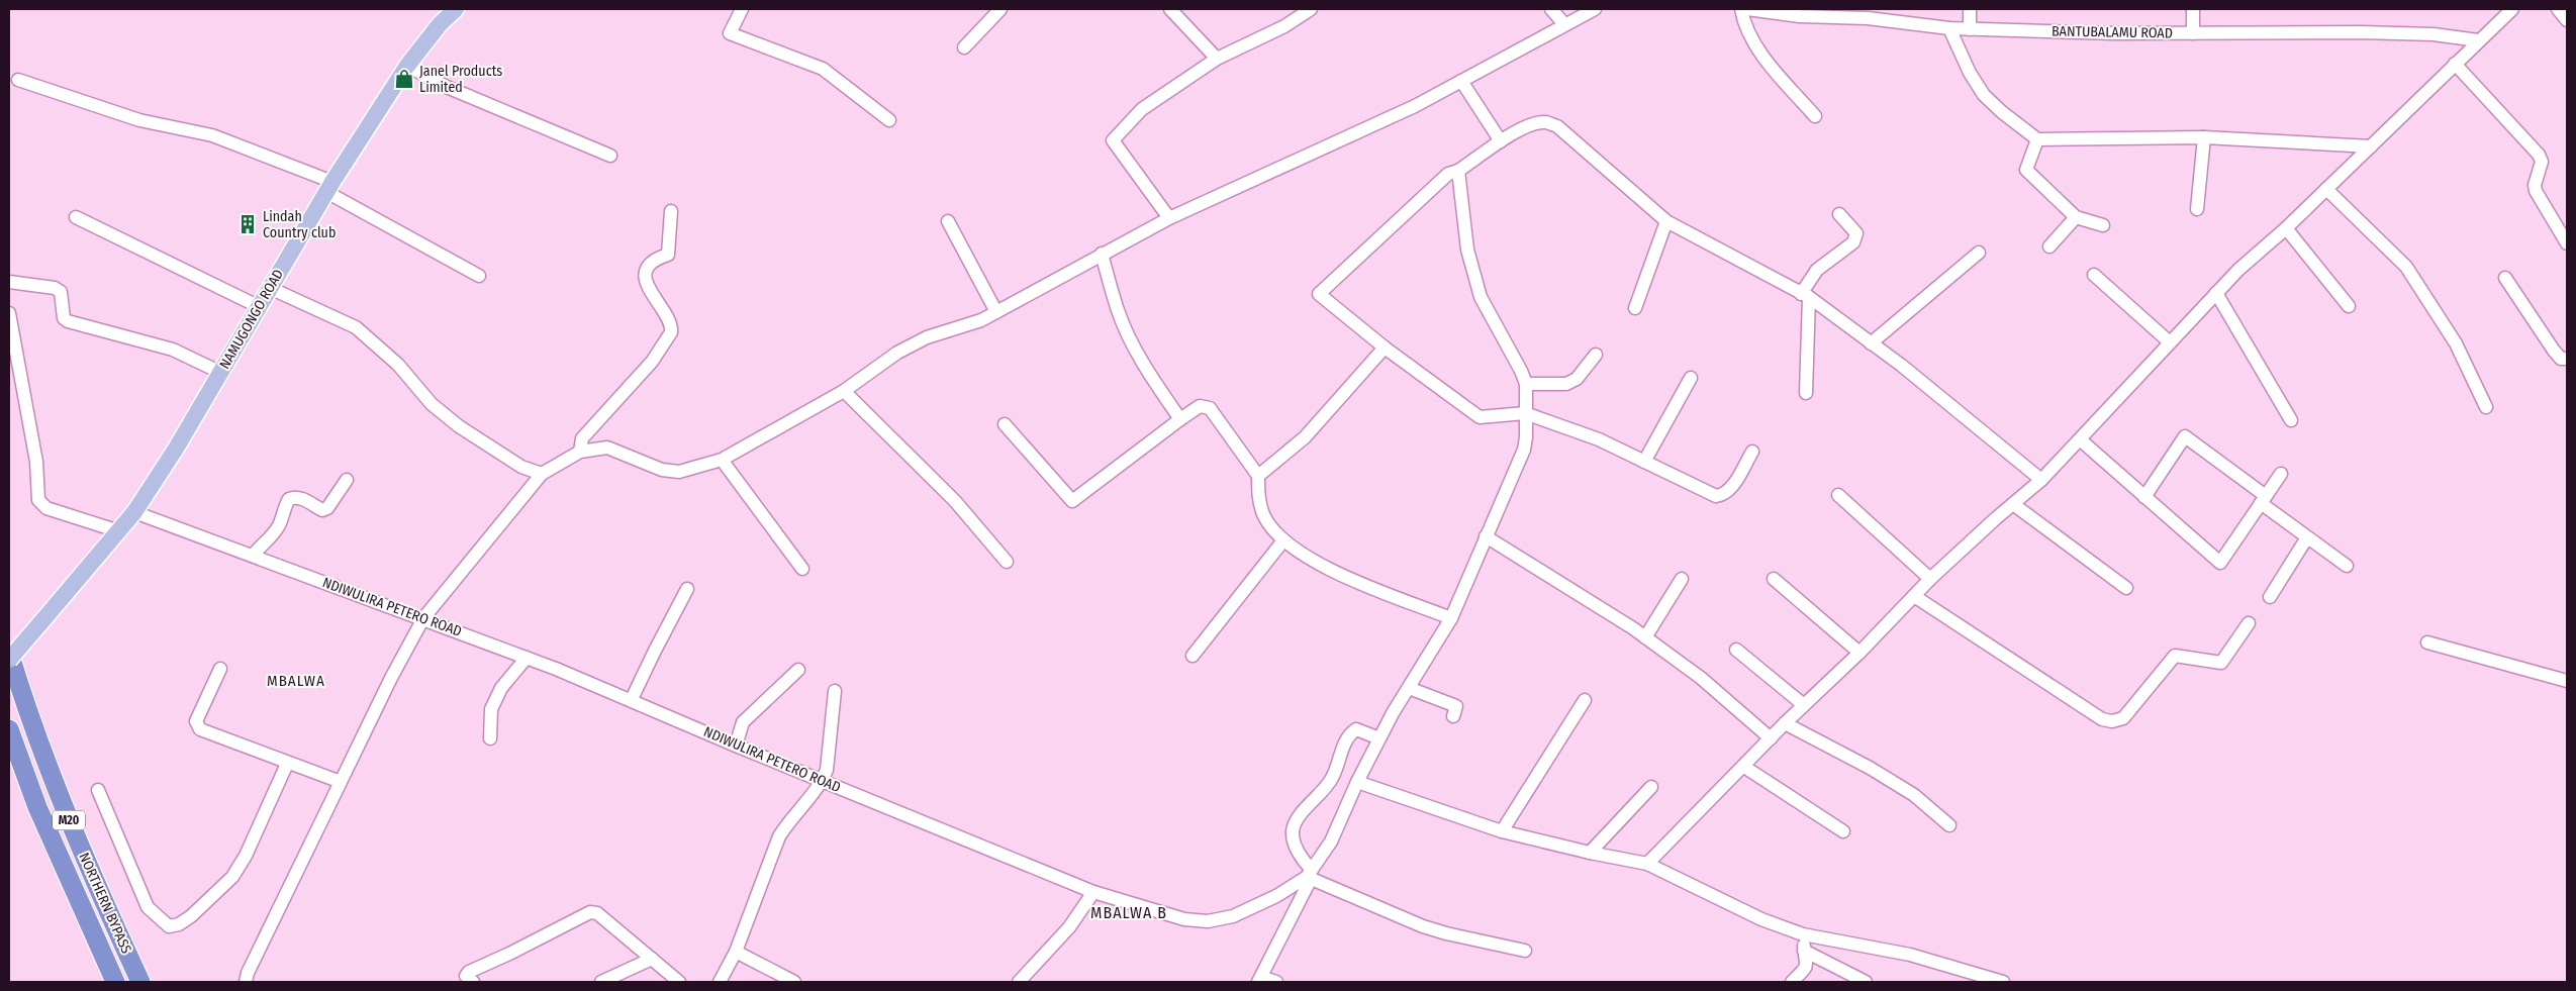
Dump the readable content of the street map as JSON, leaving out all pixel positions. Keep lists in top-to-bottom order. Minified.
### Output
{"streets":{"highway":["M20","NORTHERN BYPASS"],"main road":["NAMUGONGO ROAD"],"street":["BANTUBALAMU ROAD","NDIWULIRA PETERO ROAD"]},"crossings":[["NAMUGONGO ROAD","NDIWULIRA PETERO ROAD"]],"districts":["MBALWA","MBALWA B"],"places":{"shop":["Janel Products Limited"],"building":["Lindah Country club"]}}
